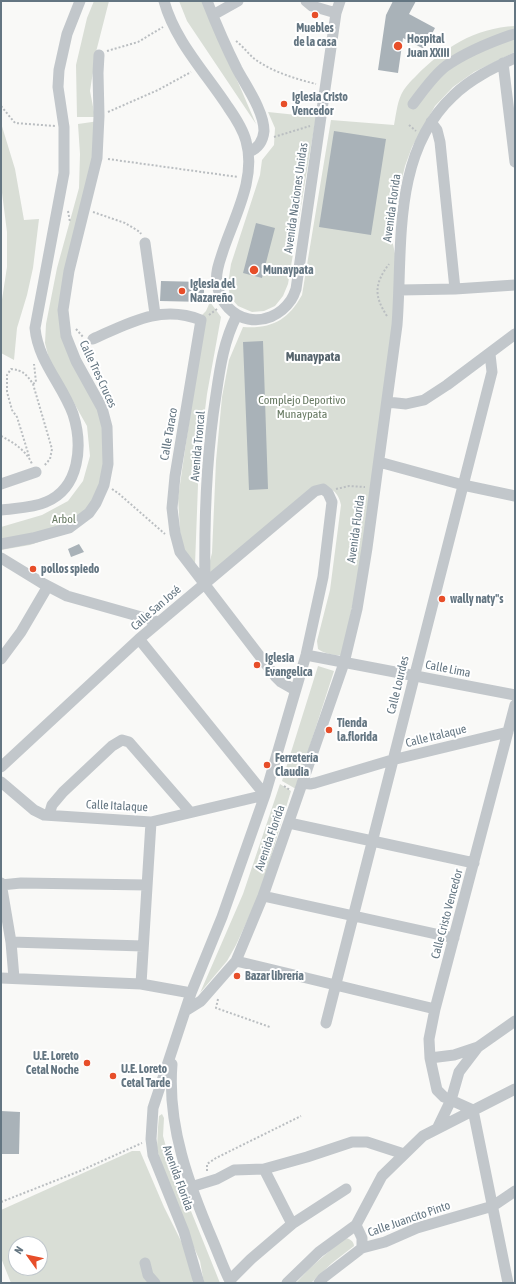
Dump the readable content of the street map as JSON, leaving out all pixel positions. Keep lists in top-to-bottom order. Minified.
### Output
{"streets":{"street":["Avenida Naciones Unidas","Avenida Florida","Calle Tres Cruces","Calle Taraco","Avenida Troncal","Calle San José","Calle Lima","Calle Lourdes","Calle Italaque","Calle Cristo Vencedor","Calle Juancito Pinto"]},"crossings":[["Avenida Naciones Unidas","Avenida Troncal"],["Avenida Florida","Calle San José"],["Avenida Florida","Calle Lima"],["Avenida Florida","Calle Italaque"],["Calle Taraco","Avenida Troncal"],["Calle Taraco","Calle San José"],["Avenida Troncal","Calle San José"],["Calle Lima","Calle Lourdes"],["Calle Lourdes","Calle Italaque"],["Calle Italaque","Calle Cristo Vencedor"]],"districts":["Munaypata"],"parks":["Complejo Deportivo Munaypata","Arbol"],"places":["Muebles de la casa","Hospital Juan XXIII","Iglesia Cristo Vencedor","Munaypata","Iglesia del Nazareño","pollos spiedo","wally naty\"s","Iglesia Evangelica","Tienda la.florida","Ferretería Claudia","Bazar librería","U.E. Loreto Cetal Noche","U.E. Loreto Cetal Tarde"],"north":"top left"}
